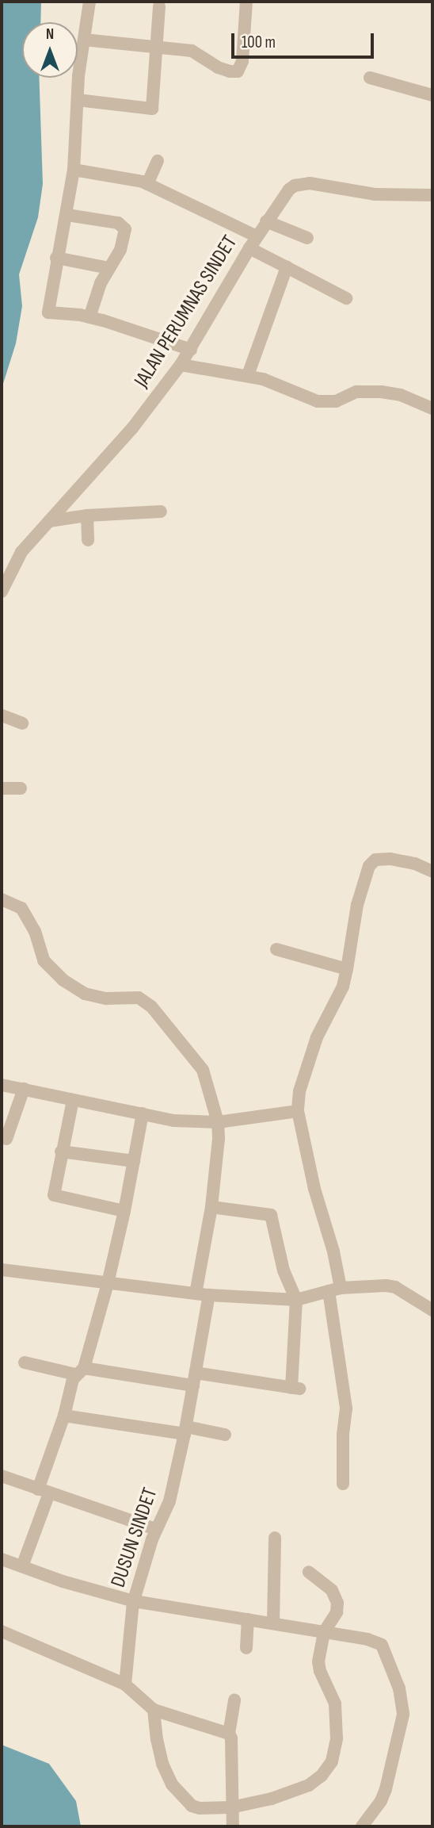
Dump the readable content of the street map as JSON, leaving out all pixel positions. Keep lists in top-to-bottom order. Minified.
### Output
{"streets":{"street":["JALAN PERUMNAS SINDET","DUSUN SINDET"]},"scale_bar":"100 m","north":"top"}
